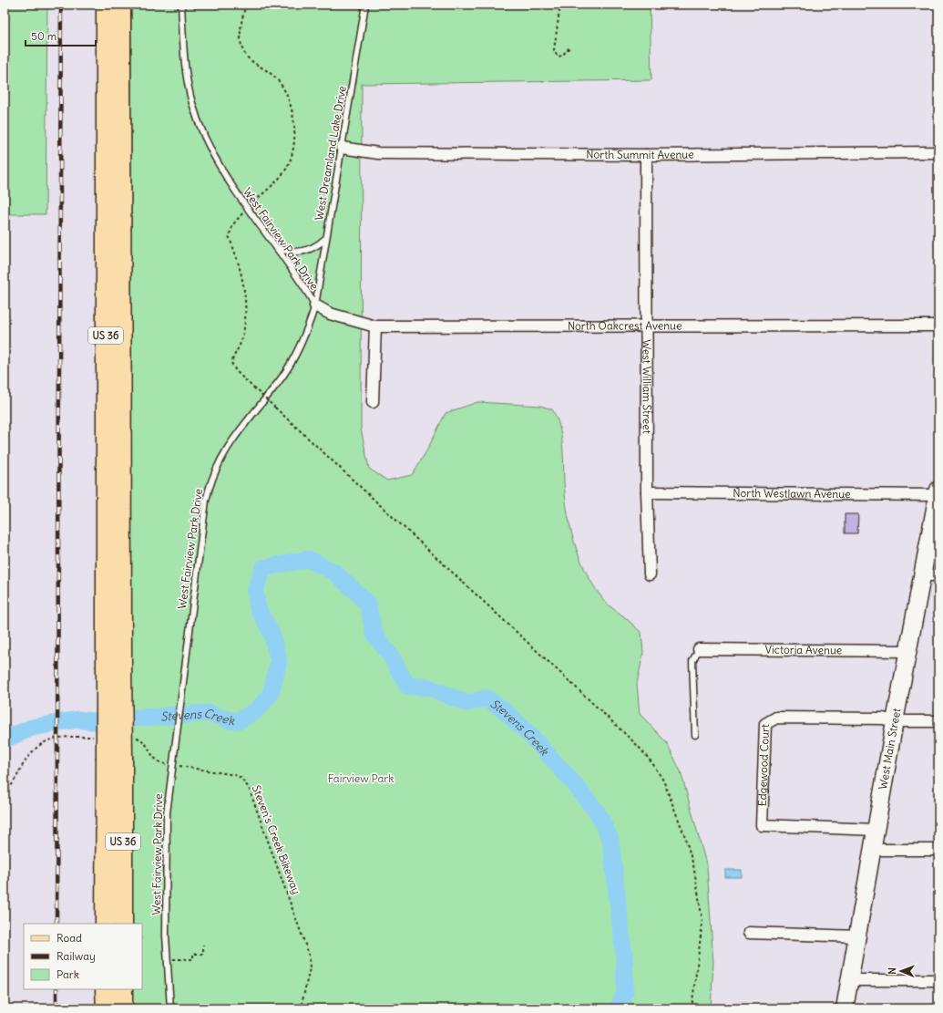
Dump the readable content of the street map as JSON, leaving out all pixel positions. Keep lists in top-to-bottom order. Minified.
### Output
{"streets":{"main road":["US 36"],"street":["North Summit Avenue","North Oakcrest Avenue","West William Street","North Westlawn Avenue","Victoria Avenue","West Main Street","Edgewood Court"],"lane":["West Dreamland Lake Drive","West Fairview Park Drive"],"path":["Steven's Creek Bikeway"]},"crossings":[["West Dreamland Lake Drive","North Summit Avenue"],["West Dreamland Lake Drive","West Fairview Park Drive"],["West Dreamland Lake Drive","North Oakcrest Avenue"],["North Summit Avenue","West William Street"],["West Fairview Park Drive","North Oakcrest Avenue"],["West Fairview Park Drive","Steven's Creek Bikeway"],["North Oakcrest Avenue","West William Street"],["West William Street","North Westlawn Avenue"],["North Westlawn Avenue","West Main Street"],["Victoria Avenue","West Main Street"],["West Main Street","Edgewood Court"]],"water":["Stevens Creek"],"parks":["Fairview Park"],"legend":["Road","Railway","Park"],"scale_bar":"50 m","north":"left"}
